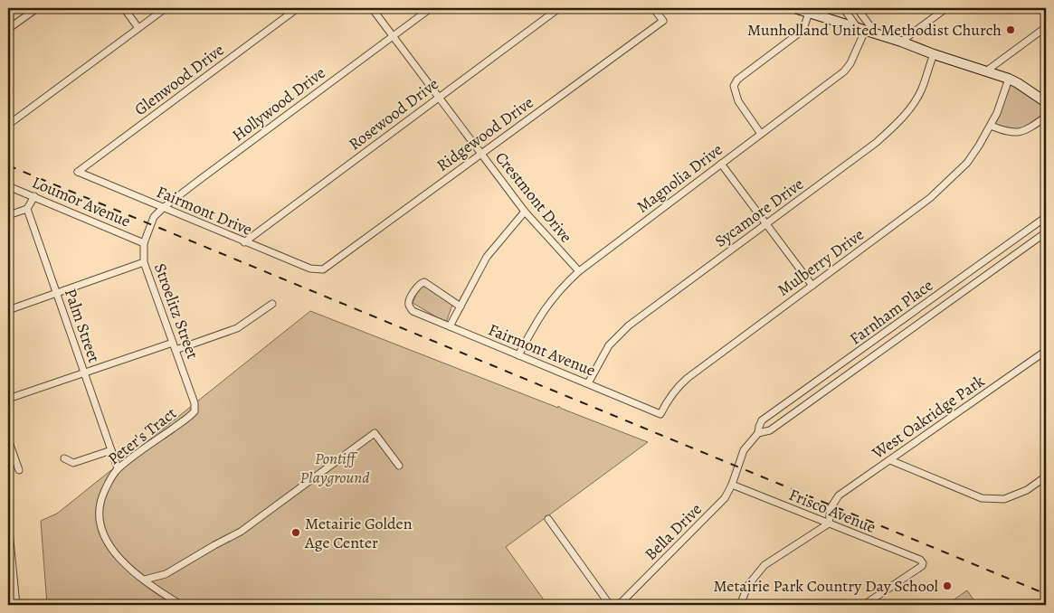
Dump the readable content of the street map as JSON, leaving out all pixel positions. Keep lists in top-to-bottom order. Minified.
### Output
{"streets":{"street":["Glenwood Drive","Hollywood Drive","Rosewood Drive","Ridgewood Drive","Magnolia Drive","Crestmont Drive","Loumor Avenue","Fairmont Drive","Sycamore Drive","Mulberry Drive","Stroelitz Street","Farnham Place","Palm Street","Fairmont Avenue","West Oakridge Park","Peter's Tract","Frisco Avenue","Bella Drive"]},"crossings":[["Glenwood Drive","Fairmont Drive"],["Hollywood Drive","Crestmont Drive"],["Hollywood Drive","Fairmont Drive"],["Hollywood Drive","Stroelitz Street"],["Rosewood Drive","Crestmont Drive"],["Rosewood Drive","Fairmont Drive"],["Ridgewood Drive","Crestmont Drive"],["Ridgewood Drive","Fairmont Drive"],["Magnolia Drive","Crestmont Drive"],["Magnolia Drive","Fairmont Avenue"],["Loumor Avenue","Stroelitz Street"],["Sycamore Drive","Fairmont Avenue"],["Mulberry Drive","Fairmont Avenue"],["Stroelitz Street","Peter's Tract"],["Farnham Place","Bella Drive"],["Palm Street","Peter's Tract"],["West Oakridge Park","Frisco Avenue"],["Frisco Avenue","Bella Drive"]],"parks":["Pontiff Playground"],"places":["Munholland United Methodist Church","Metairie Golden Age Center","Metairie Park Country Day School"]}
